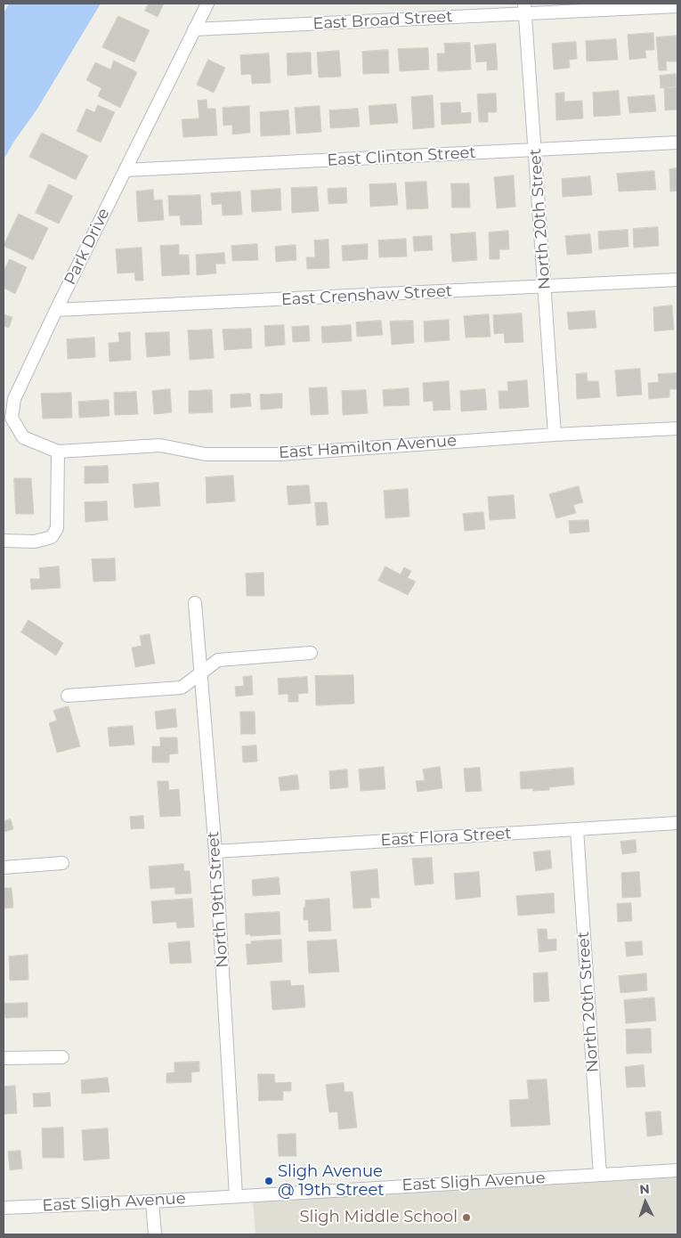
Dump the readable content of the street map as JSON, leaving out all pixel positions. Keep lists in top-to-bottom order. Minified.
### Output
{"streets":{"street":["East Broad Street","East Clinton Street","North 20th Street","Park Drive","East Crenshaw Street","East Hamilton Avenue","East Flora Street","North 19th Street","East Sligh Avenue"]},"crossings":[["East Broad Street","North 20th Street"],["East Broad Street","Park Drive"],["East Clinton Street","North 20th Street"],["East Clinton Street","Park Drive"],["North 20th Street","East Crenshaw Street"],["North 20th Street","East Hamilton Avenue"],["North 20th Street","East Flora Street"],["North 20th Street","East Sligh Avenue"],["Park Drive","East Crenshaw Street"],["Park Drive","East Hamilton Avenue"],["East Flora Street","North 19th Street"],["North 19th Street","East Sligh Avenue"]],"places":["Sligh Avenue @ 19th Street","Sligh Middle School"],"north":"top"}
